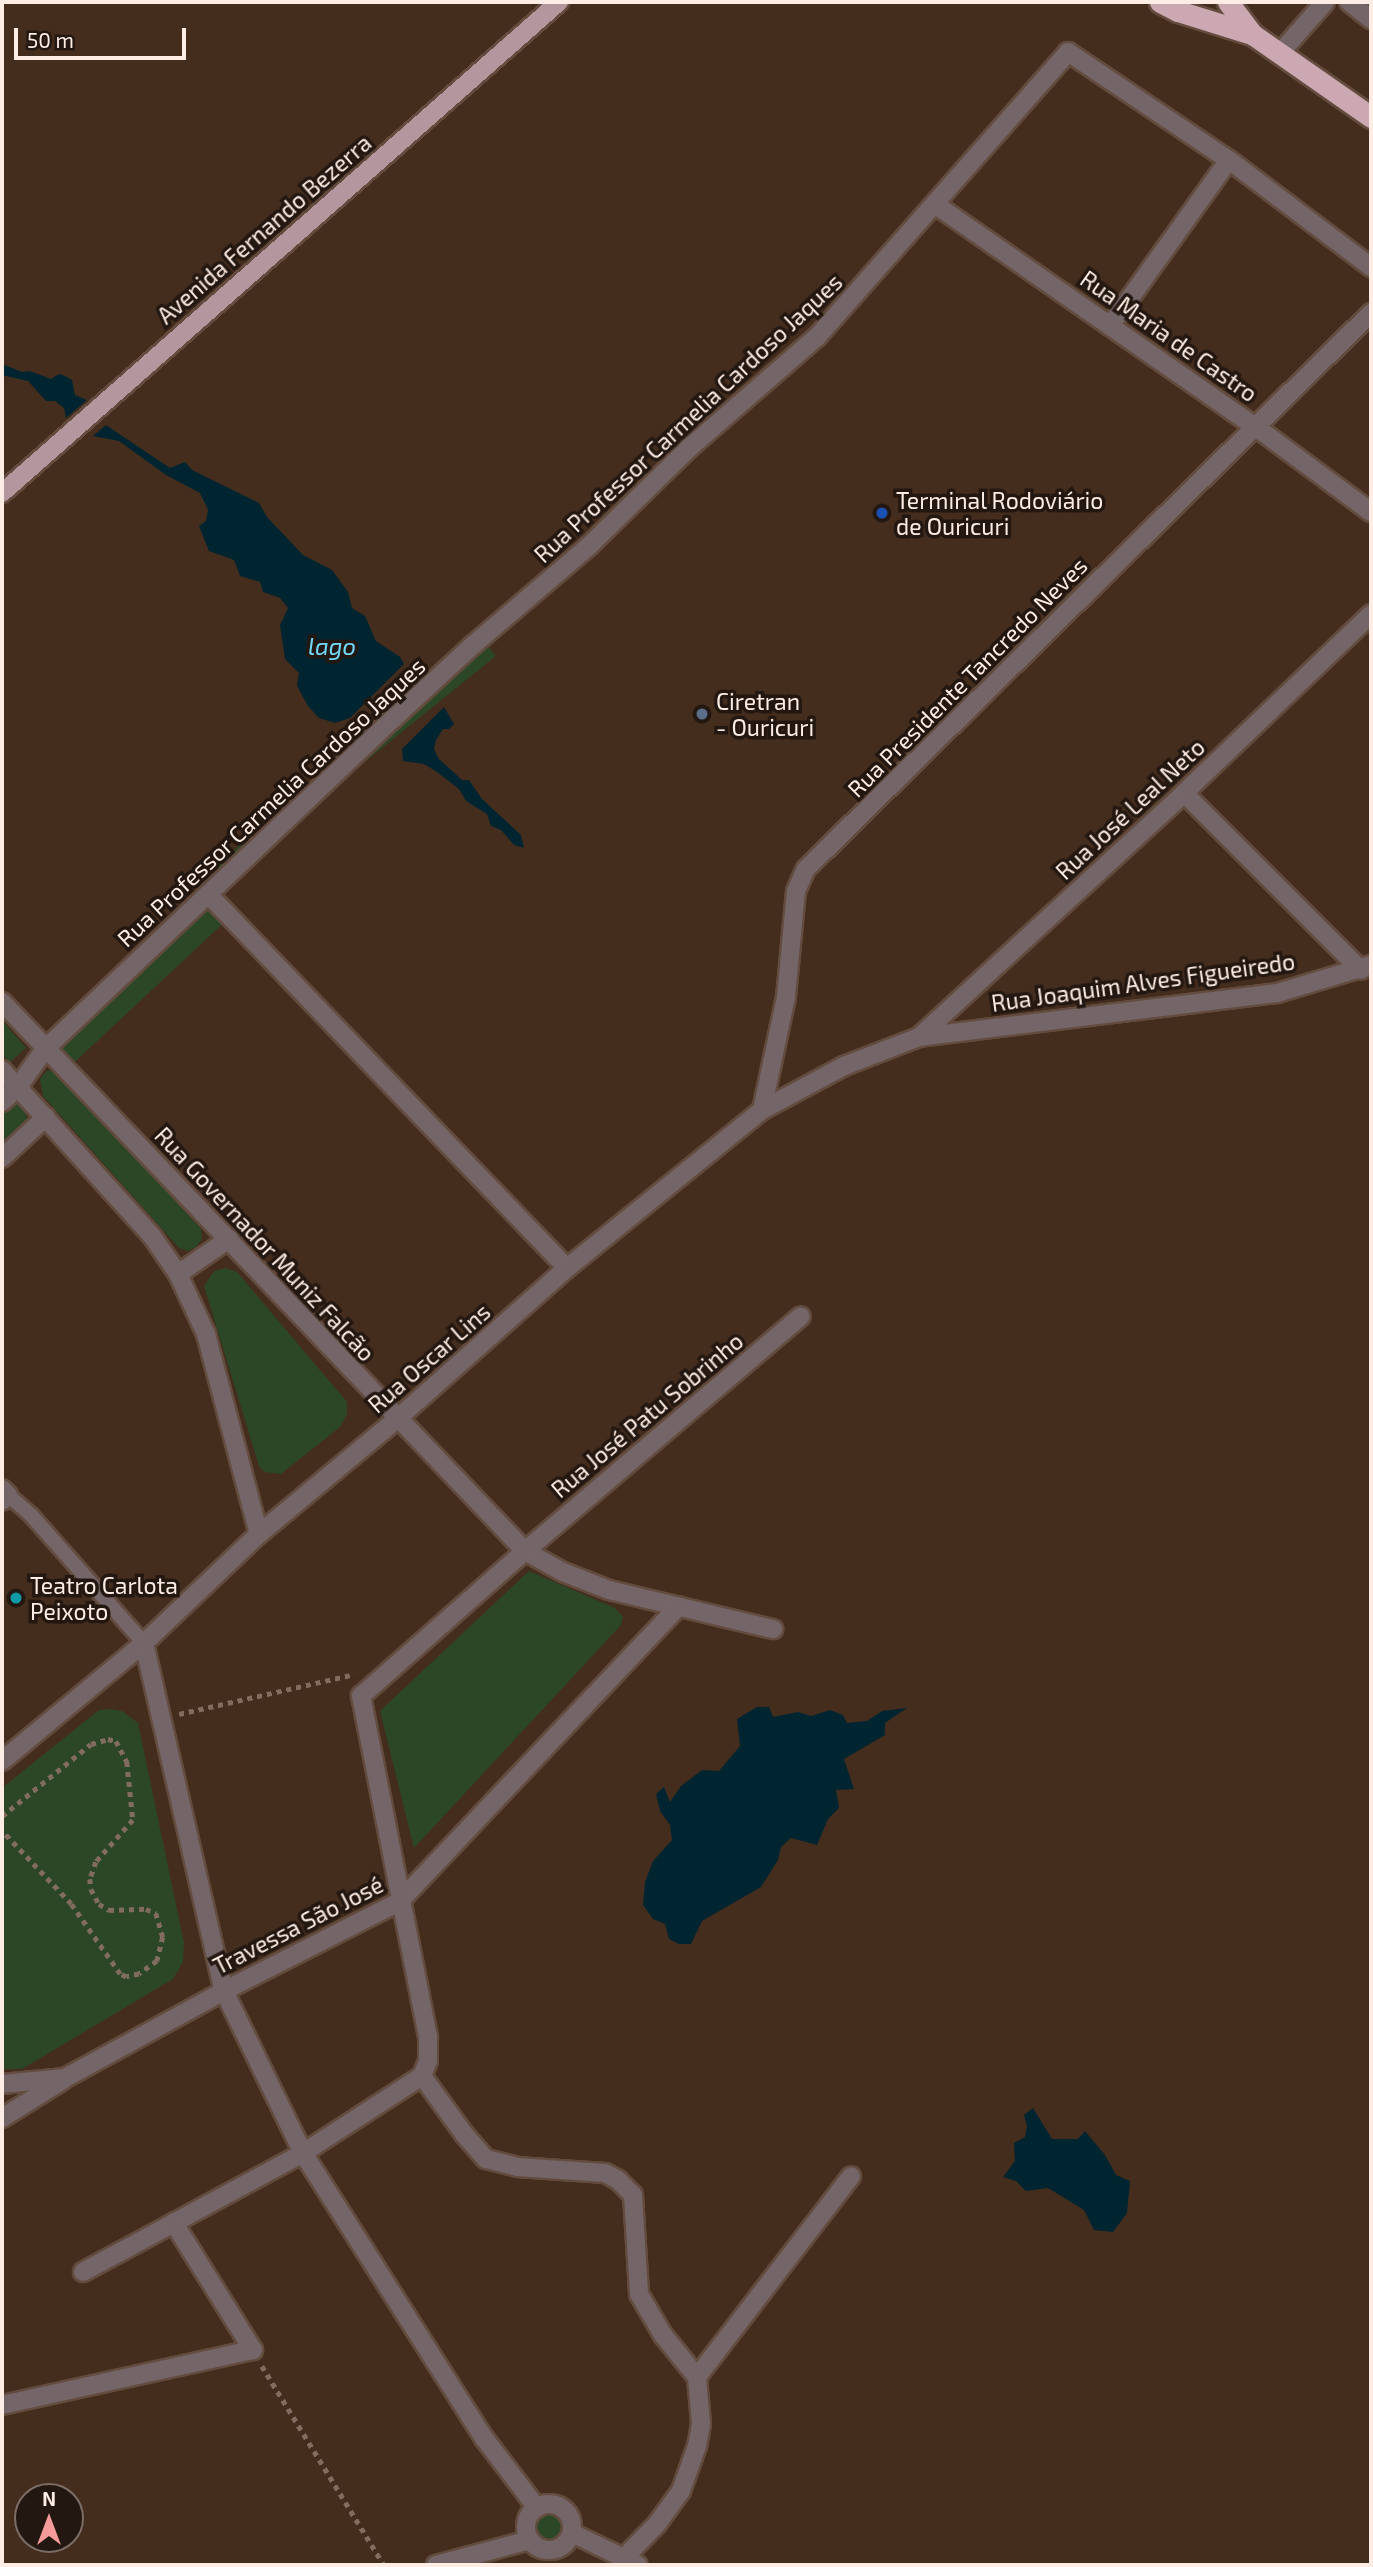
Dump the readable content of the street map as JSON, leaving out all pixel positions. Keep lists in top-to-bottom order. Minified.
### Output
{"streets":{"main road":["Avenida Fernando Bezerra"],"street":["Rua Maria de Castro","Rua Professor Carmelia Cardoso Jaques","Rua Presidente Tancredo Neves","Rua José Leal Neto","Rua Joaquim Alves Figueiredo","Rua Governador Muniz Falcão","Rua Oscar Lins","Rua José Patu Sobrinho","Travessa São José"]},"crossings":[["Rua Maria de Castro","Rua Professor Carmelia Cardoso Jaques"],["Rua Maria de Castro","Rua Presidente Tancredo Neves"],["Rua Professor Carmelia Cardoso Jaques","Rua Governador Muniz Falcão"],["Rua Presidente Tancredo Neves","Rua Oscar Lins"],["Rua José Leal Neto","Rua Joaquim Alves Figueiredo"],["Rua José Leal Neto","Rua Oscar Lins"],["Rua Joaquim Alves Figueiredo","Rua Oscar Lins"],["Rua Governador Muniz Falcão","Rua Oscar Lins"],["Rua Governador Muniz Falcão","Rua José Patu Sobrinho"],["Rua Governador Muniz Falcão","Travessa São José"]],"water":["lago"],"places":["Terminal Rodoviário de Ouricuri","Ciretran - Ouricuri","Teatro Carlota Peixoto"],"scale_bar":"50 m","north":"top"}
